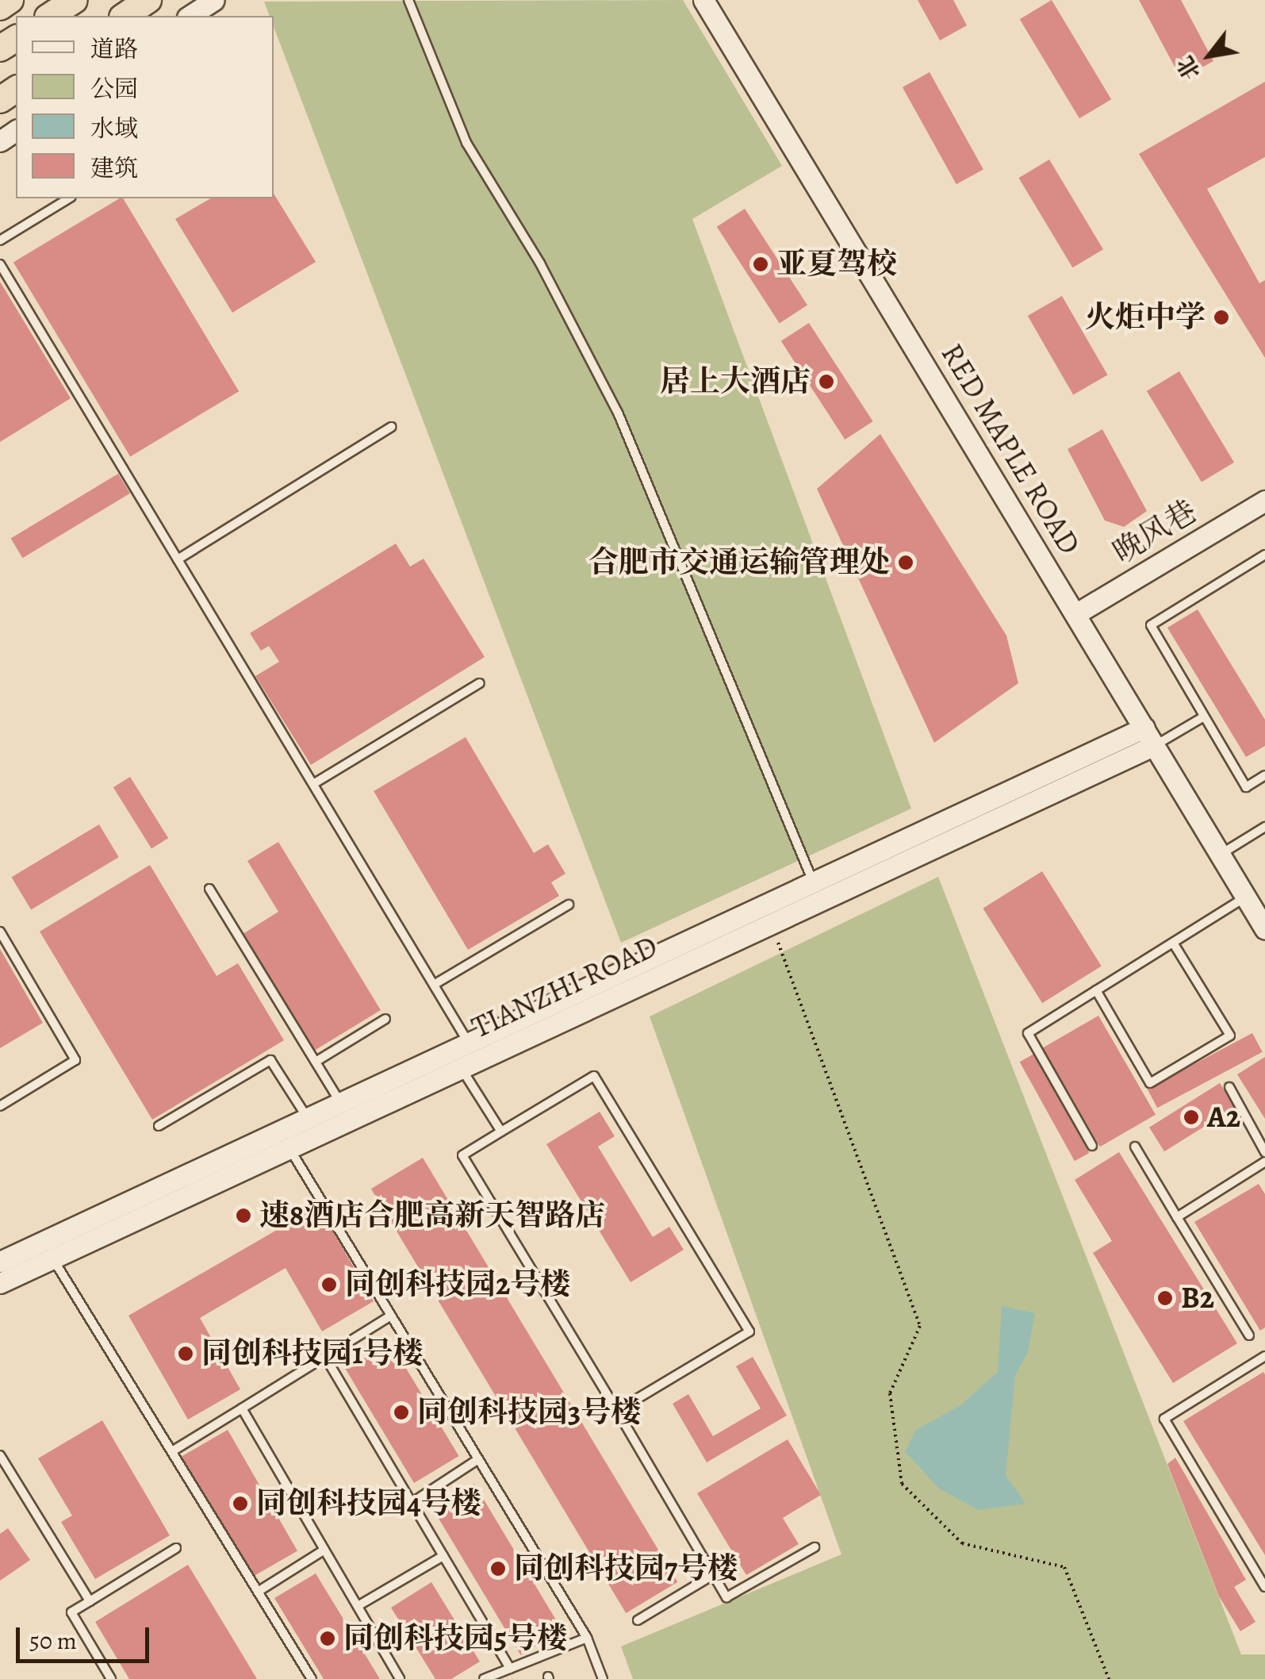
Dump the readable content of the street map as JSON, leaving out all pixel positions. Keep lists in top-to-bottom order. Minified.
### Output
{"streets":{"street":["RED MAPLE ROAD","晚风巷","TIANZHI ROAD"]},"crossings":[["RED MAPLE ROAD","晚风巷"],["RED MAPLE ROAD","TIANZHI ROAD"]],"places":["亚夏驾校","火炬中学","居上大酒店","合肥市交通运输管理处","A2","速8酒店合肥高新天智路店","同创科技园2号楼","B2","同创科技园1号楼","同创科技园3号楼","同创科技园4号楼","同创科技园7号楼","同创科技园5号楼"],"legend":["道路","公园","水域","建筑"],"scale_bar":"50 m","north":"bottom left"}
